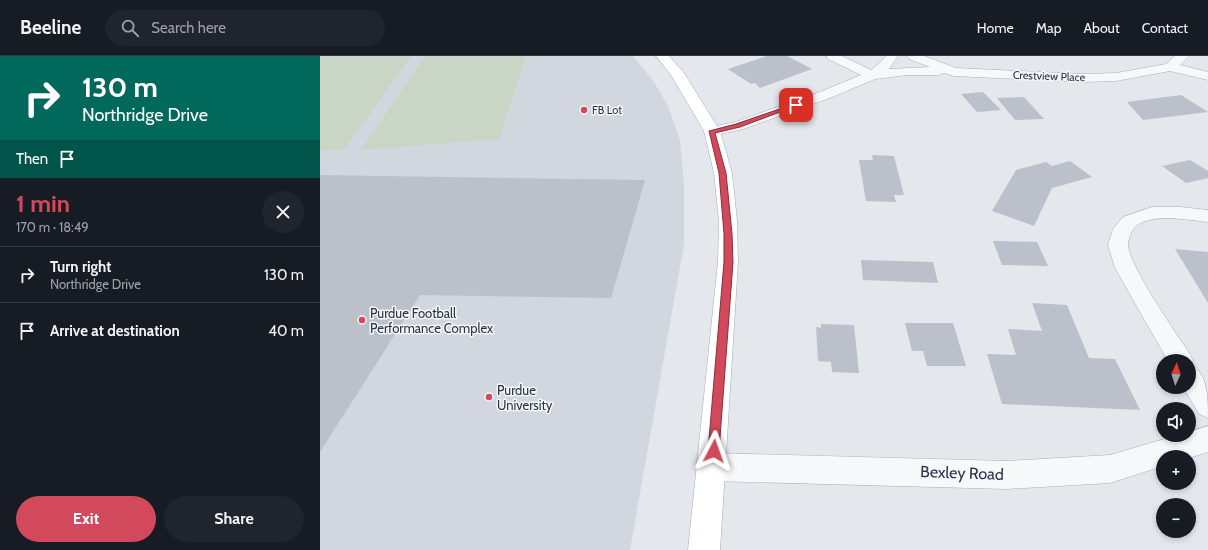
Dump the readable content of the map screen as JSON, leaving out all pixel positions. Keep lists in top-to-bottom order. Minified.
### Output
{"streets":{"street":["Crestview Place","Bexley Road"]},"places":["FB Lot","Purdue Football Performance Complex","Purdue University"],"north":"top","page":{"header":"Beeline","search":"Search here","nav":["Home","Map","About","Contact"],"turn":["130 m","Northridge Drive"],"then":"Then","heading":["1 min","170 m · 18:49"],"list":[{"name":"Turn right","note":"Northridge Drive","value":"130 m"},{"name":"Arrive at destination","value":"40 m"}],"map_buttons":["+","−"],"buttons":["Exit","Share"]}}
